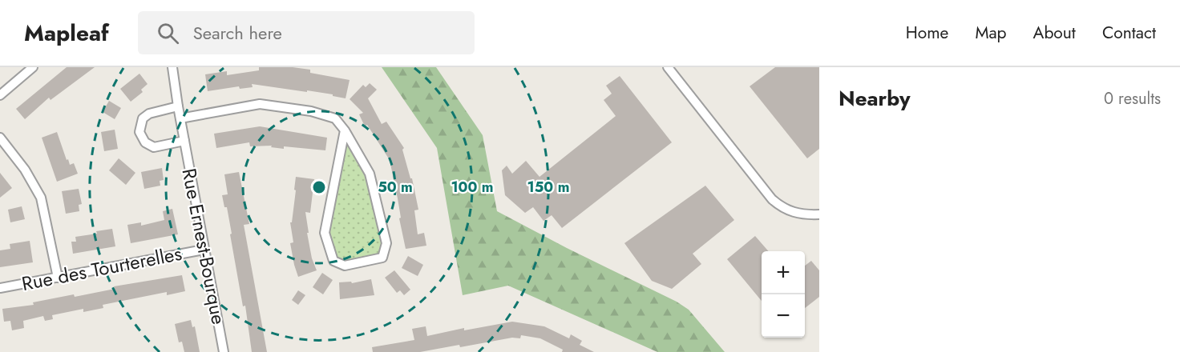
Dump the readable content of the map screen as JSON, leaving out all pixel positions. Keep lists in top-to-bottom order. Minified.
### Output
{"streets":{"street":["Rue Ernest-Bourque","Rue des Tourterelles"]},"crossings":[["Rue Ernest-Bourque","Rue des Tourterelles"]],"page":{"header":"Mapleaf","search":"Search here","nav":["Home","Map","About","Contact"],"heading":["Nearby","0 results"],"map_buttons":["+","−"]},"rings":["50 m","100 m","150 m"]}
